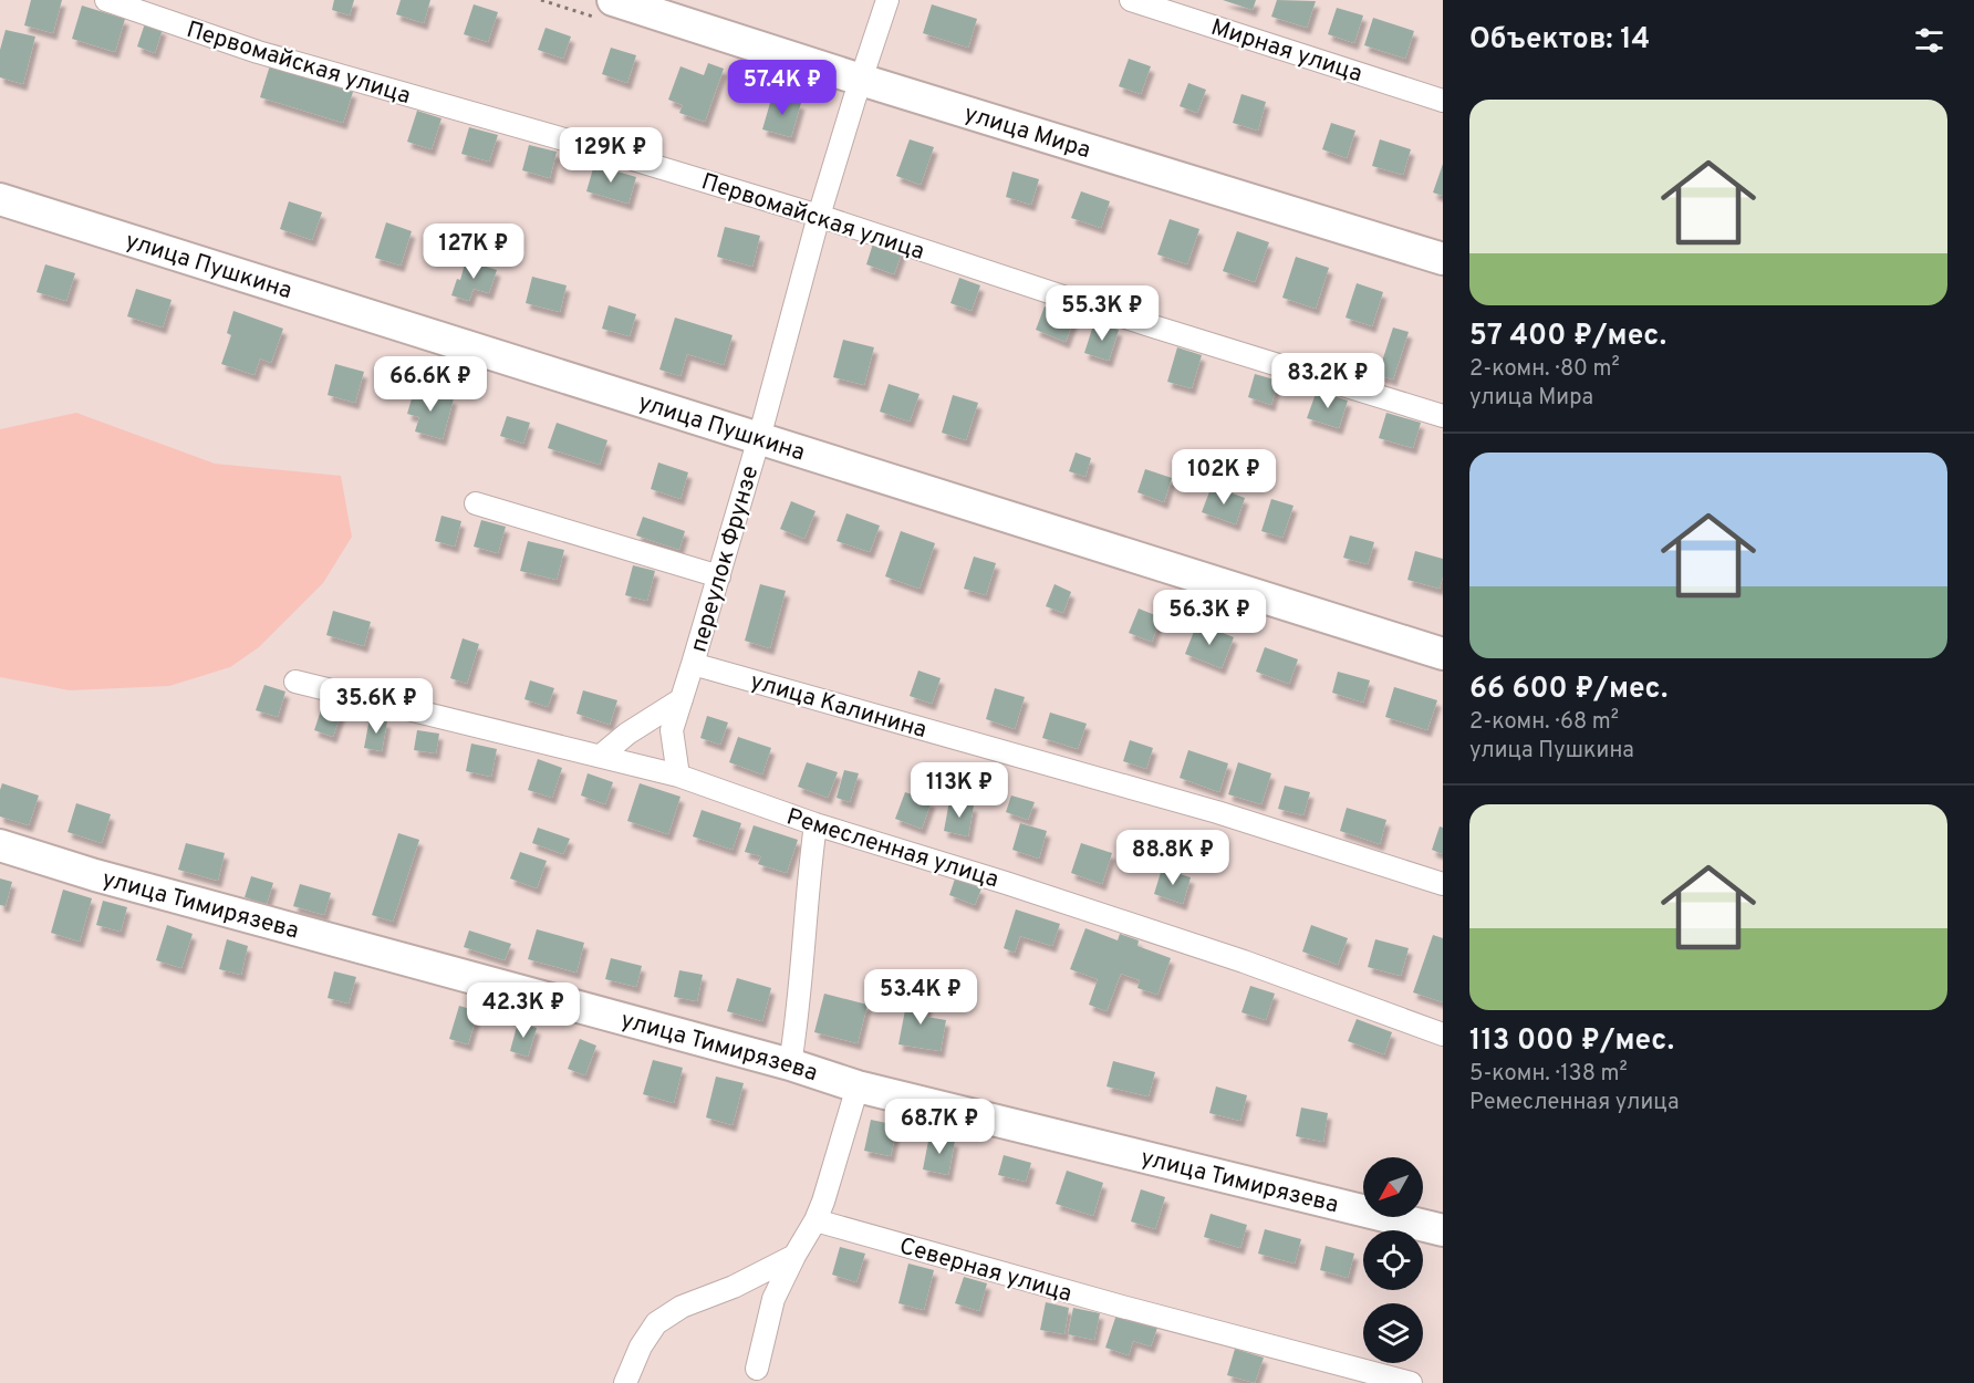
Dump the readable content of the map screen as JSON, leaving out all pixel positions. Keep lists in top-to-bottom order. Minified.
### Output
{"streets":{"street":["Мирная улица","Первомайская улица","улица Мира","улица Пушкина","переулок Фрунзе","улица Калинина","Ремесленная улица","улица Тимирязева","Северная улица"]},"crossings":[["Первомайская улица","переулок Фрунзе"],["улица Мира","переулок Фрунзе"],["улица Пушкина","переулок Фрунзе"],["переулок Фрунзе","улица Калинина"],["переулок Фрунзе","Ремесленная улица"]],"north":"bottom left","page":{"heading":"Объектов: 14","price":["57.4K ₽","129K ₽","127K ₽","55.3K ₽","83.2K ₽","66.6K ₽","102K ₽","56.3K ₽","35.6K ₽","113K ₽","88.8K ₽","53.4K ₽","42.3K ₽","68.7K ₽"],"list":[{"name":"57 400 ₽/мес.","note":"2-комн. · 80 m² · улица Мира"},{"name":"66 600 ₽/мес.","note":"2-комн. · 68 m² · улица Пушкина"},{"name":"113 000 ₽/мес.","note":"5-комн. · 138 m² · Ремесленная улица"}]}}
